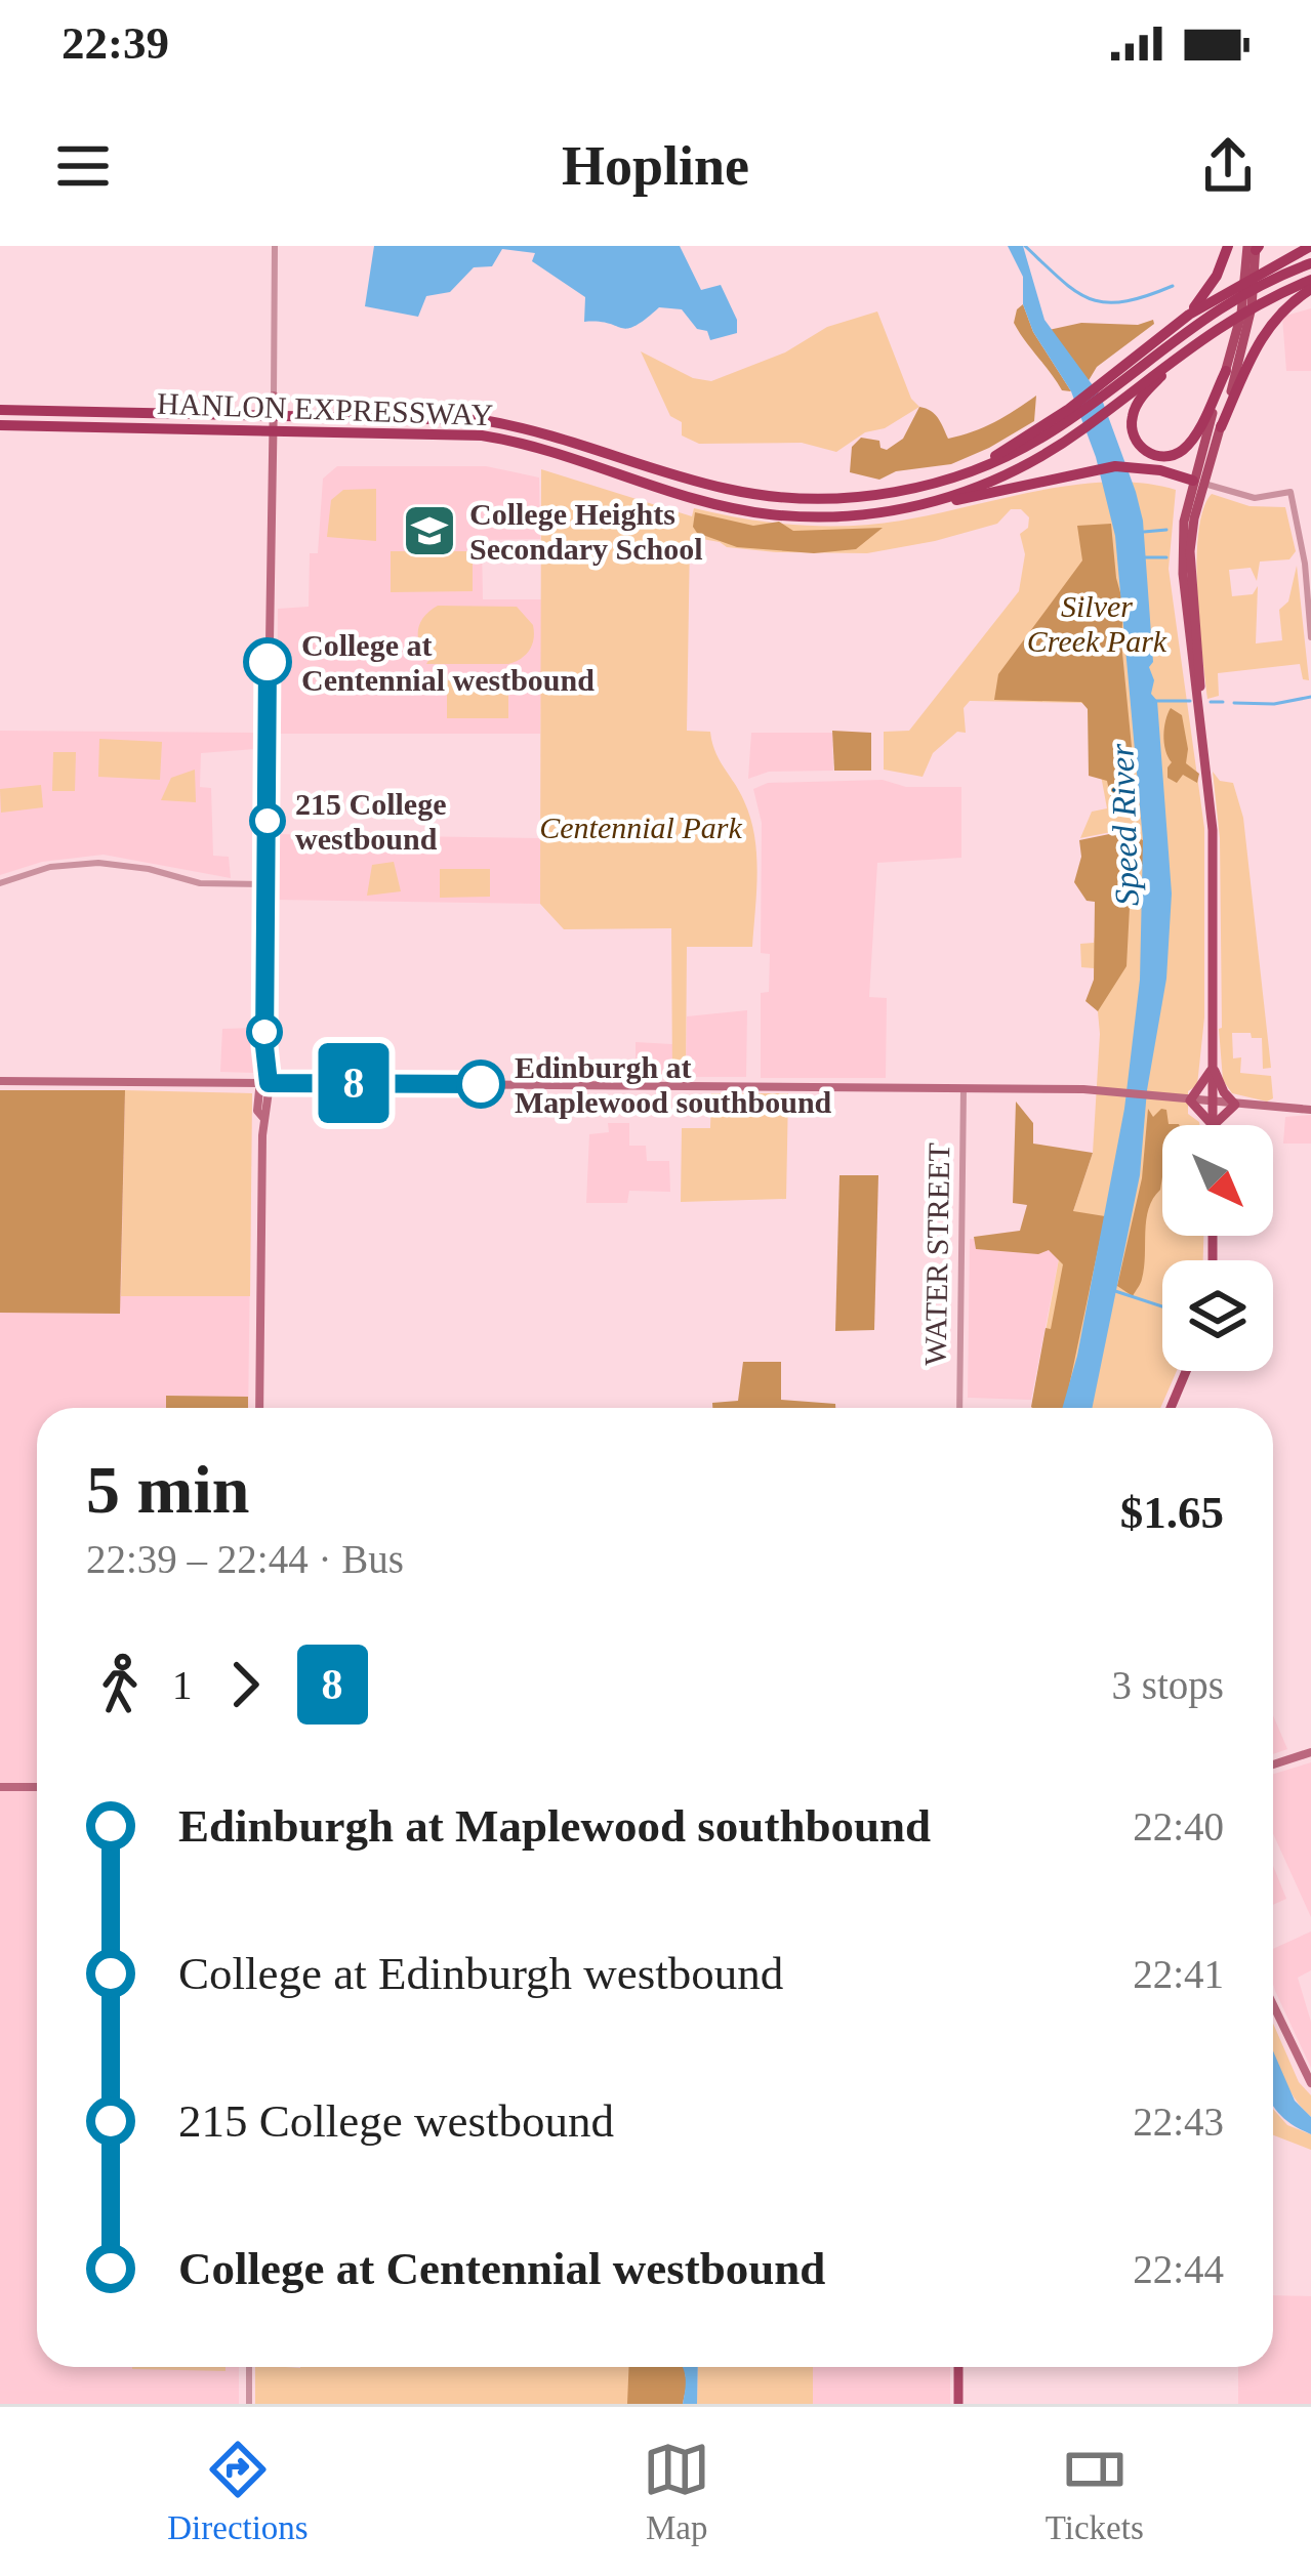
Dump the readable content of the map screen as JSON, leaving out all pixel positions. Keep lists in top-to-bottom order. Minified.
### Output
{"streets":{"highway":["HANLON EXPRESSWAY"],"street":["WATER STREET"]},"water":["Speed River"],"parks":["Silver Creek Park","Centennial Park"],"places":{"school or university":["College Heights Secondary School"],"other":["College at Centennial westbound","215 College westbound","Edinburgh at Maplewood southbound"]},"lines":["bus line 8"],"north":"bottom right","page":{"status":"22:39","header":"Hopline","on_map":"8","heading":["5 min","22:39 – 22:44 · Bus","$1.65"],"legs":["1","8","3 stops"],"list":[{"name":"Edinburgh at Maplewood southbound","value":"22:40"},{"name":"College at Edinburgh westbound","value":"22:41"},{"name":"215 College westbound","value":"22:43"},{"name":"College at Centennial westbound","value":"22:44"}],"tabs":["Directions","Map","Tickets"]}}
